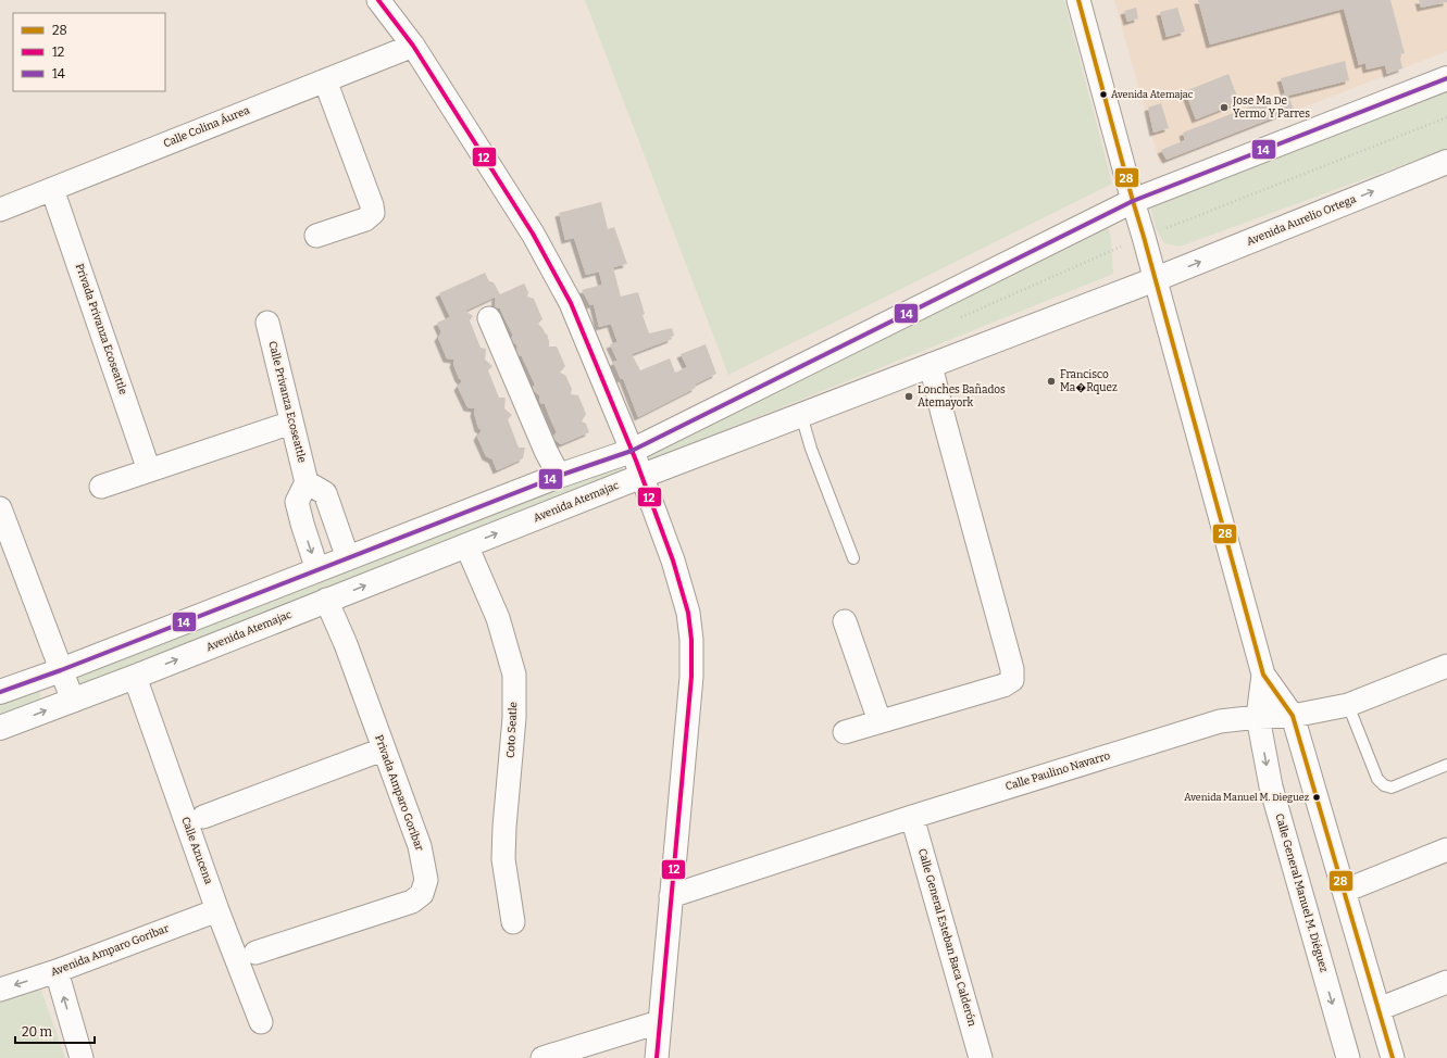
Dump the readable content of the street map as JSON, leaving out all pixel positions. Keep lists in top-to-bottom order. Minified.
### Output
{"streets":{"main road":["Avenida Aurelio Ortega","Avenida Atemajac"],"street":["Calle Colina Áurea","Privada Privanza Ecoseattle","Calle Privanza Ecoseattle","Coto Seatle","Calle Paulino Navarro","Privada Amparo Goribar","Calle Azucena","Calle General Manuel M. Diéguez","Calle General Esteban Baca Calderón","Avenida Amparo Goribar"]},"crossings":[["Calle Colina Áurea","Privada Privanza Ecoseattle"],["Avenida Aurelio Ortega","Avenida Atemajac"],["Avenida Aurelio Ortega","Calle General Manuel M. Diéguez"],["Avenida Atemajac","Coto Seatle"],["Avenida Atemajac","Privada Amparo Goribar"],["Avenida Atemajac","Calle Azucena"],["Avenida Atemajac","Calle General Manuel M. Diéguez"],["Calle Paulino Navarro","Calle General Manuel M. Diéguez"],["Calle Paulino Navarro","Calle General Esteban Baca Calderón"],["Calle Azucena","Avenida Amparo Goribar"]],"places":["Avenida Atemajac","Jose Ma De Yermo Y Parres","Francisco Ma�Rquez","Lonches Bañados Atemayork","Avenida Manuel M. Dieguez"],"lines":["transit line 28","transit line 12","transit line 14"],"legend":["28","12","14"],"scale_bar":"20 m"}
